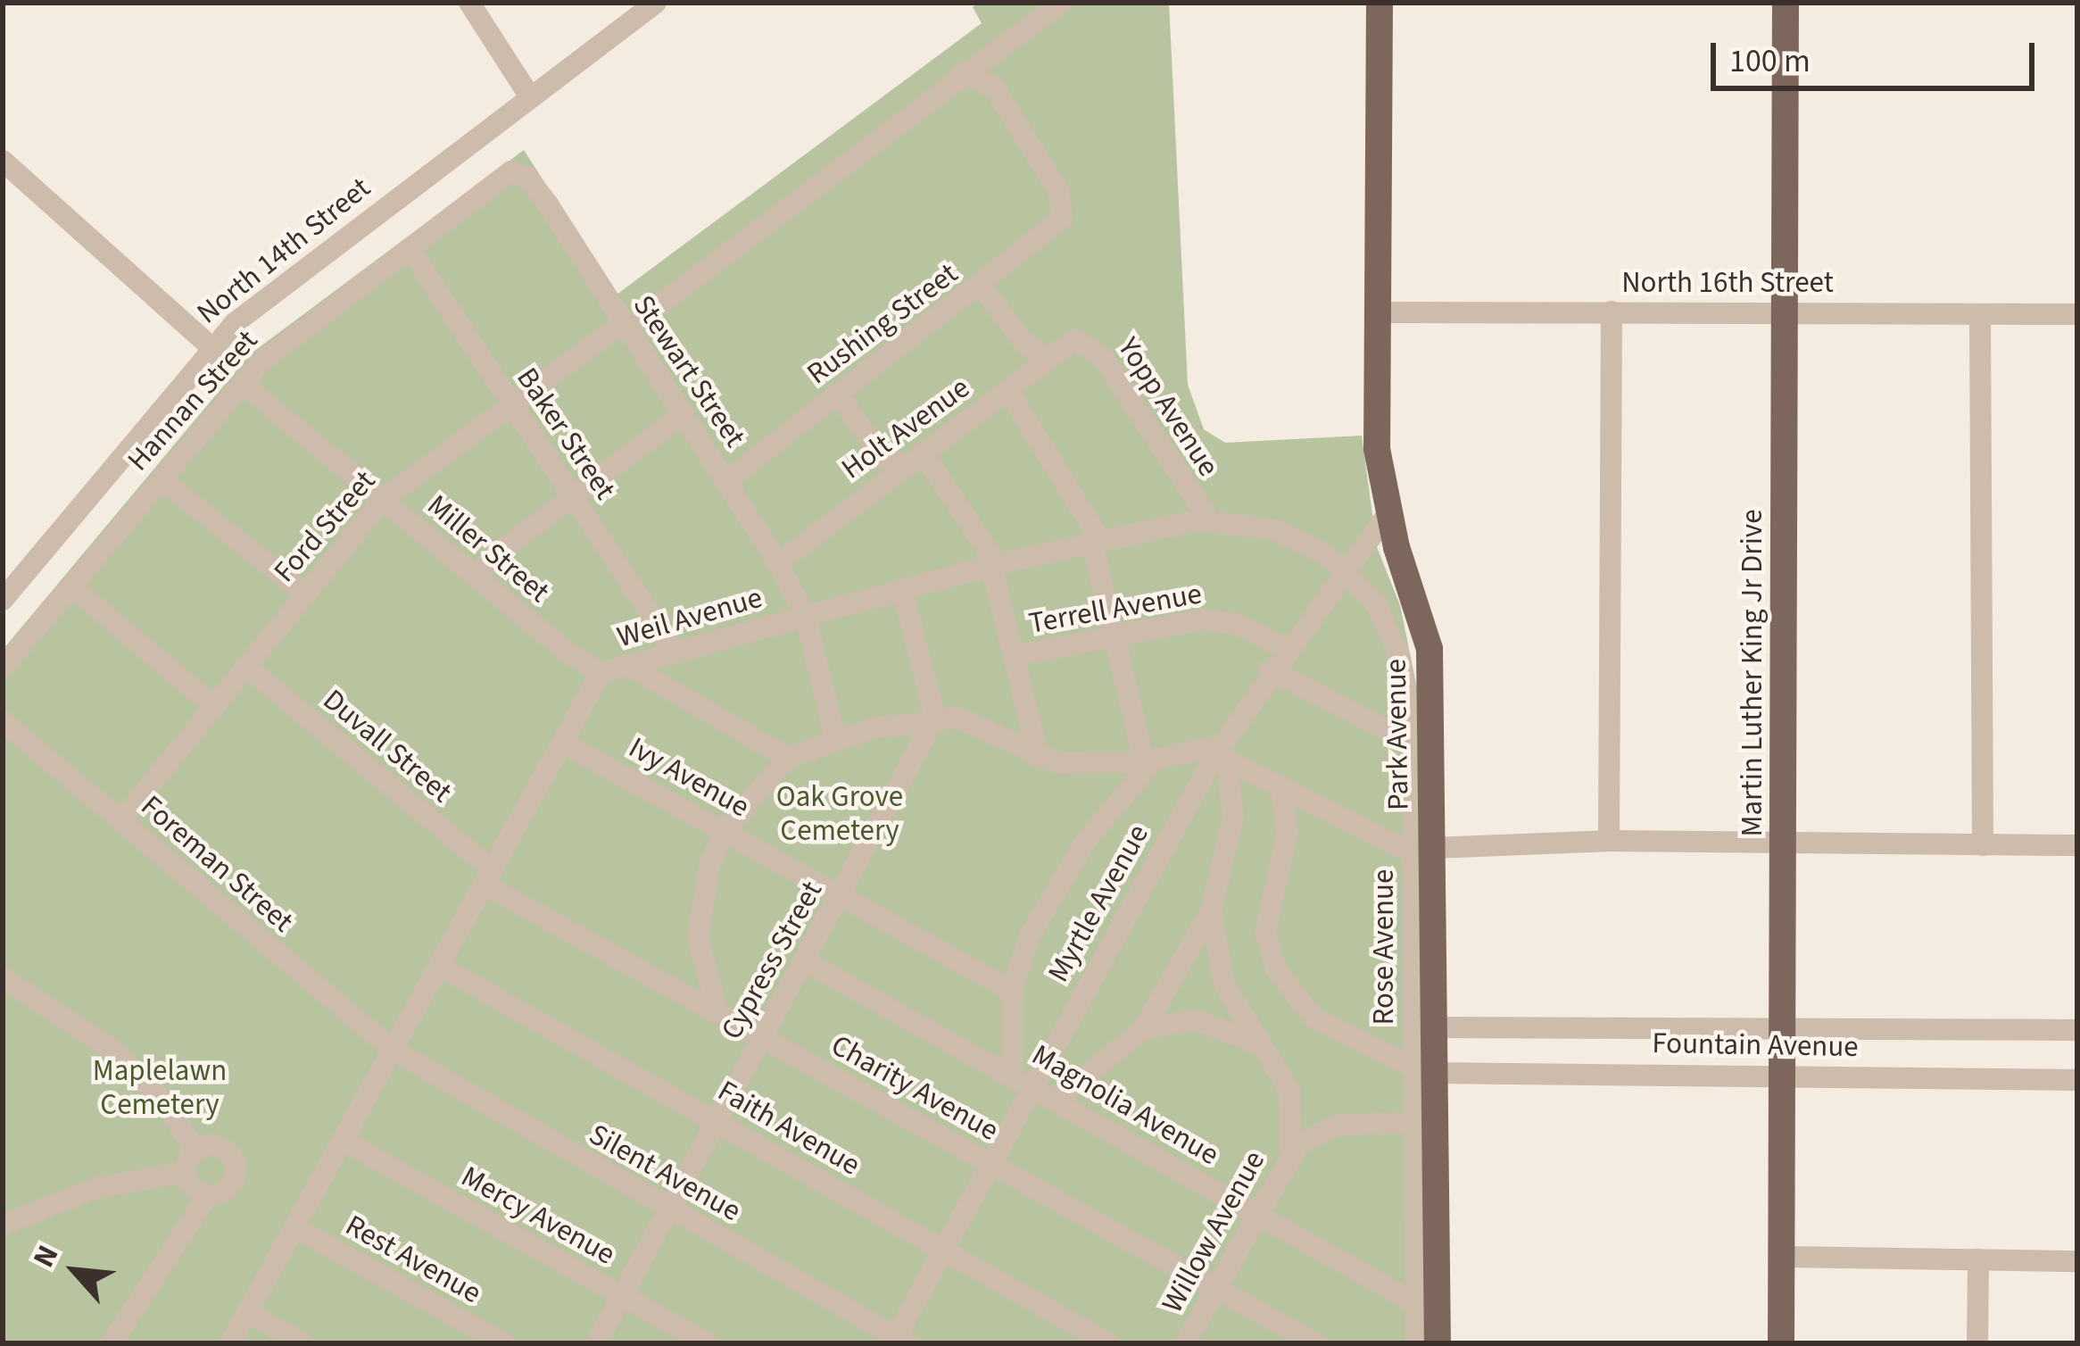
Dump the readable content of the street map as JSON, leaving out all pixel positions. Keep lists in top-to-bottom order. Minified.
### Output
{"streets":{"main road":["Martin Luther King Jr Drive","Park Avenue"],"street":["North 14th Street","North 16th Street","Rushing Street","Stewart Street","Hannan Street","Yopp Avenue","Holt Avenue","Baker Street","Ford Street","Miller Street","Terrell Avenue","Weil Avenue","Duvall Street","Ivy Avenue","Foreman Street","Myrtle Avenue","Rose Avenue","Cypress Street","Fountain Avenue","Charity Avenue","Magnolia Avenue","Faith Avenue","Silent Avenue","Mercy Avenue","Willow Avenue","Rest Avenue"]},"crossings":[["North 16th Street","Martin Luther King Jr Drive"],["North 16th Street","Park Avenue"],["Rushing Street","Stewart Street"],["Rushing Street","Ford Street"],["Stewart Street","Hannan Street"],["Stewart Street","Holt Avenue"],["Stewart Street","Ford Street"],["Stewart Street","Weil Avenue"],["Hannan Street","Baker Street"],["Hannan Street","Miller Street"],["Yopp Avenue","Holt Avenue"],["Yopp Avenue","Weil Avenue"],["Baker Street","Ford Street"],["Baker Street","Weil Avenue"],["Ford Street","Miller Street"],["Ford Street","Duvall Street"],["Ford Street","Foreman Street"],["Miller Street","Weil Avenue"],["Terrell Avenue","Myrtle Avenue"],["Weil Avenue","Duvall Street"],["Weil Avenue","Ivy Avenue"],["Weil Avenue","Foreman Street"],["Weil Avenue","Myrtle Avenue"],["Weil Avenue","Rose Avenue"],["Weil Avenue","Charity Avenue"],["Weil Avenue","Faith Avenue"],["Weil Avenue","Silent Avenue"],["Weil Avenue","Mercy Avenue"],["Weil Avenue","Rest Avenue"],["Martin Luther King Jr Drive","Fountain Avenue"],["Park Avenue","Myrtle Avenue"],["Park Avenue","Rose Avenue"],["Park Avenue","Fountain Avenue"],["Duvall Street","Charity Avenue"],["Ivy Avenue","Cypress Street"],["Foreman Street","Silent Avenue"],["Myrtle Avenue","Rose Avenue"],["Myrtle Avenue","Charity Avenue"],["Myrtle Avenue","Magnolia Avenue"],["Myrtle Avenue","Faith Avenue"],["Myrtle Avenue","Silent Avenue"],["Rose Avenue","Fountain Avenue"],["Rose Avenue","Magnolia Avenue"],["Rose Avenue","Willow Avenue"],["Cypress Street","Charity Avenue"],["Cypress Street","Magnolia Avenue"],["Cypress Street","Faith Avenue"],["Cypress Street","Silent Avenue"],["Cypress Street","Mercy Avenue"],["Charity Avenue","Willow Avenue"],["Magnolia Avenue","Willow Avenue"]],"parks":["Oak Grove Cemetery","Maplelawn Cemetery"],"scale_bar":"100 m","north":"top left"}
